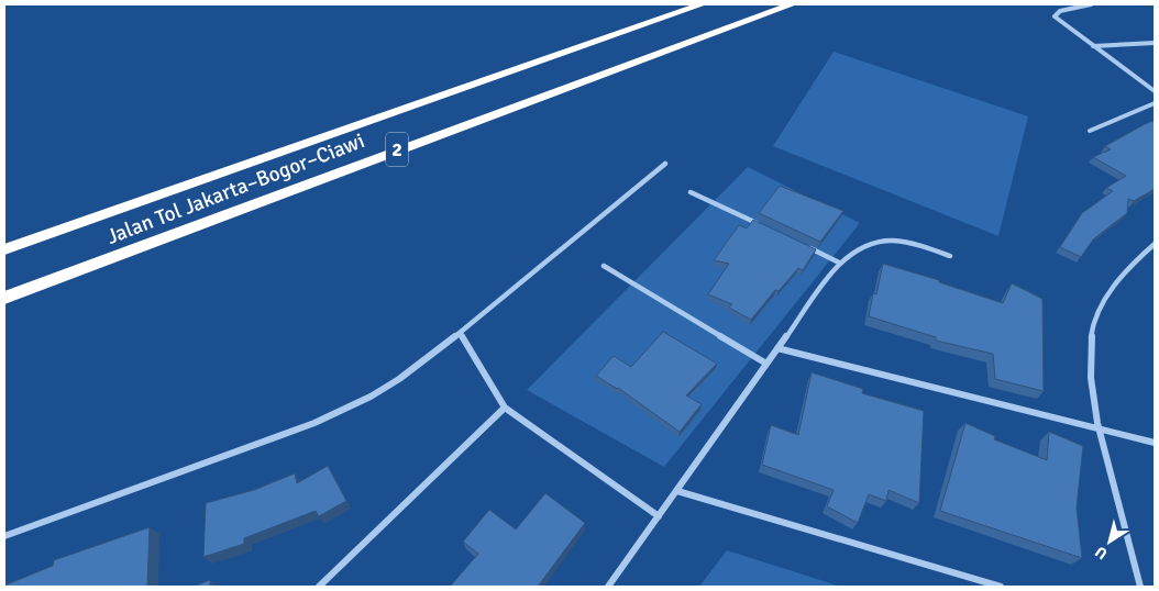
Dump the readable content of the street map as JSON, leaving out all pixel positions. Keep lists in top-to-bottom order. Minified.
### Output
{"streets":{"highway":["2","Jalan Tol Jakarta–Bogor–Ciawi"]},"north":"bottom left"}
